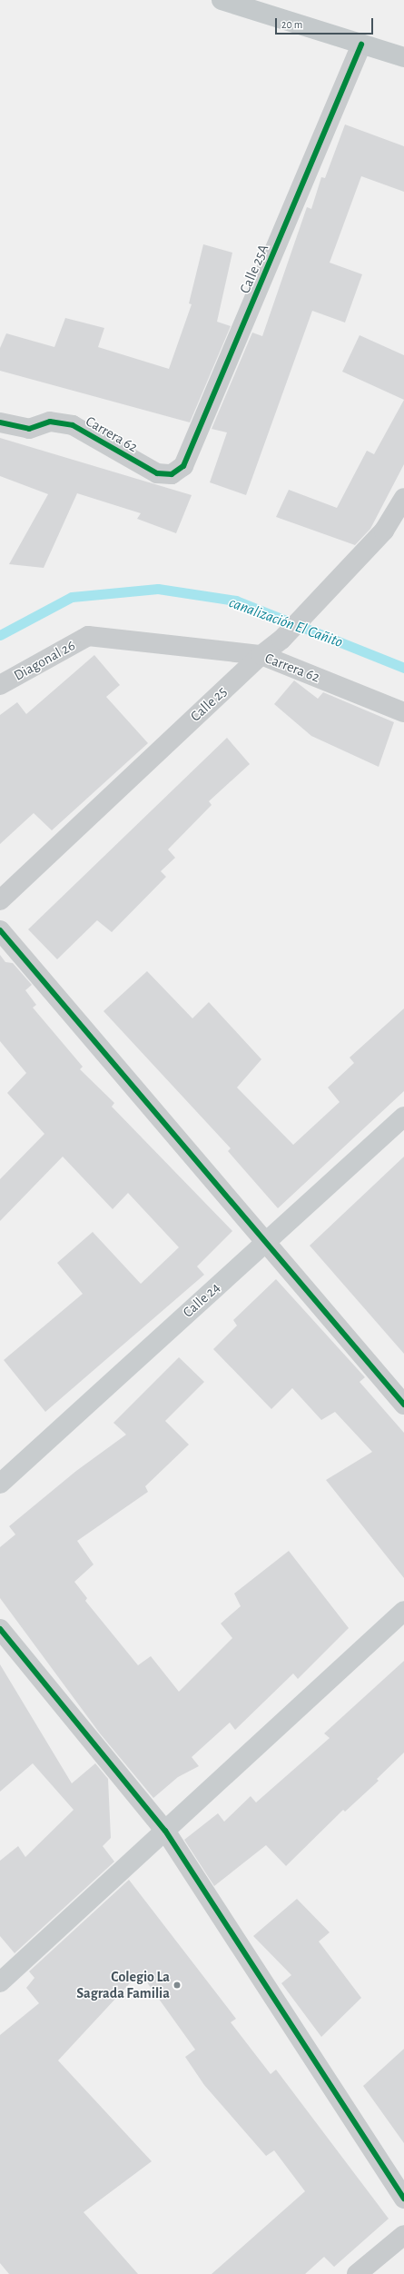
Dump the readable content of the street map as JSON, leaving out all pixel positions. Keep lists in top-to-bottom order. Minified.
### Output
{"streets":{"main road":["Calle 24"],"street":["Calle 25A","Carrera 62","Diagonal 26","Calle 25"]},"crossings":[["Calle 25A","Carrera 62"],["Carrera 62","Diagonal 26"],["Carrera 62","Calle 25"]],"water":["canalización El Cañito"],"places":["Colegio La Sagrada Familia"],"scale_bar":"20 m"}
